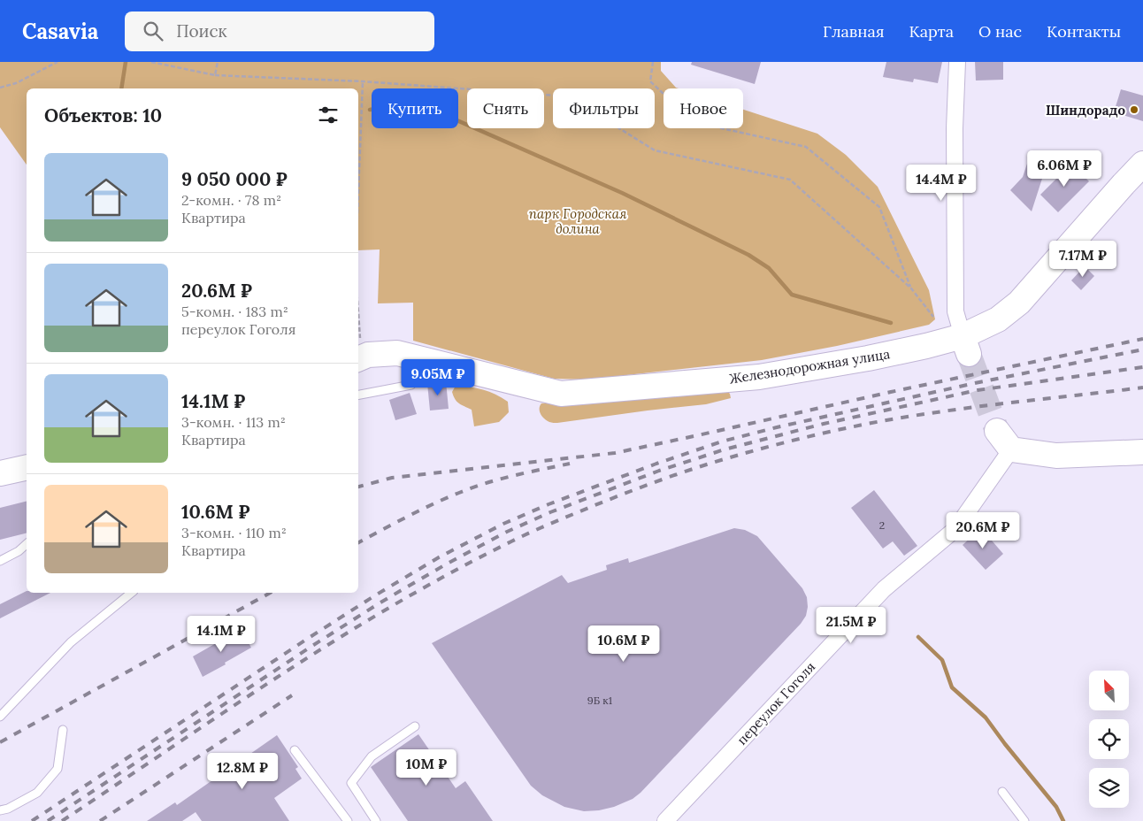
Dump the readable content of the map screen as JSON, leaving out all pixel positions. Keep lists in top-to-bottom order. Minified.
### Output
{"streets":{"main road":["Железнодорожная улица"],"street":["переулок Гоголя"]},"parks":["парк Городская долина"],"places":["Шиндорадо"],"house_numbers":["2","9Б к1"],"north":"top left","page":{"header":"Casavia","search":"Поиск","nav":["Главная","Карта","О нас","Контакты"],"chip":["Купить","Снять","Фильтры","Новое"],"heading":"Объектов: 10","list":[{"name":"9 050 000 ₽","note":"2-комн. · 78 m² · Квартира"},{"name":"20.6M ₽","note":"5-комн. · 183 m² · переулок Гоголя"},{"name":"14.1M ₽","note":"3-комн. · 113 m² · Квартира"},{"name":"10.6M ₽","note":"3-комн. · 110 m² · Квартира"}],"price":["6.06M ₽","14.4M ₽","7.17M ₽","9.05M ₽","20.6M ₽","21.5M ₽","14.1M ₽","10.6M ₽","10M ₽","12.8M ₽"]}}
